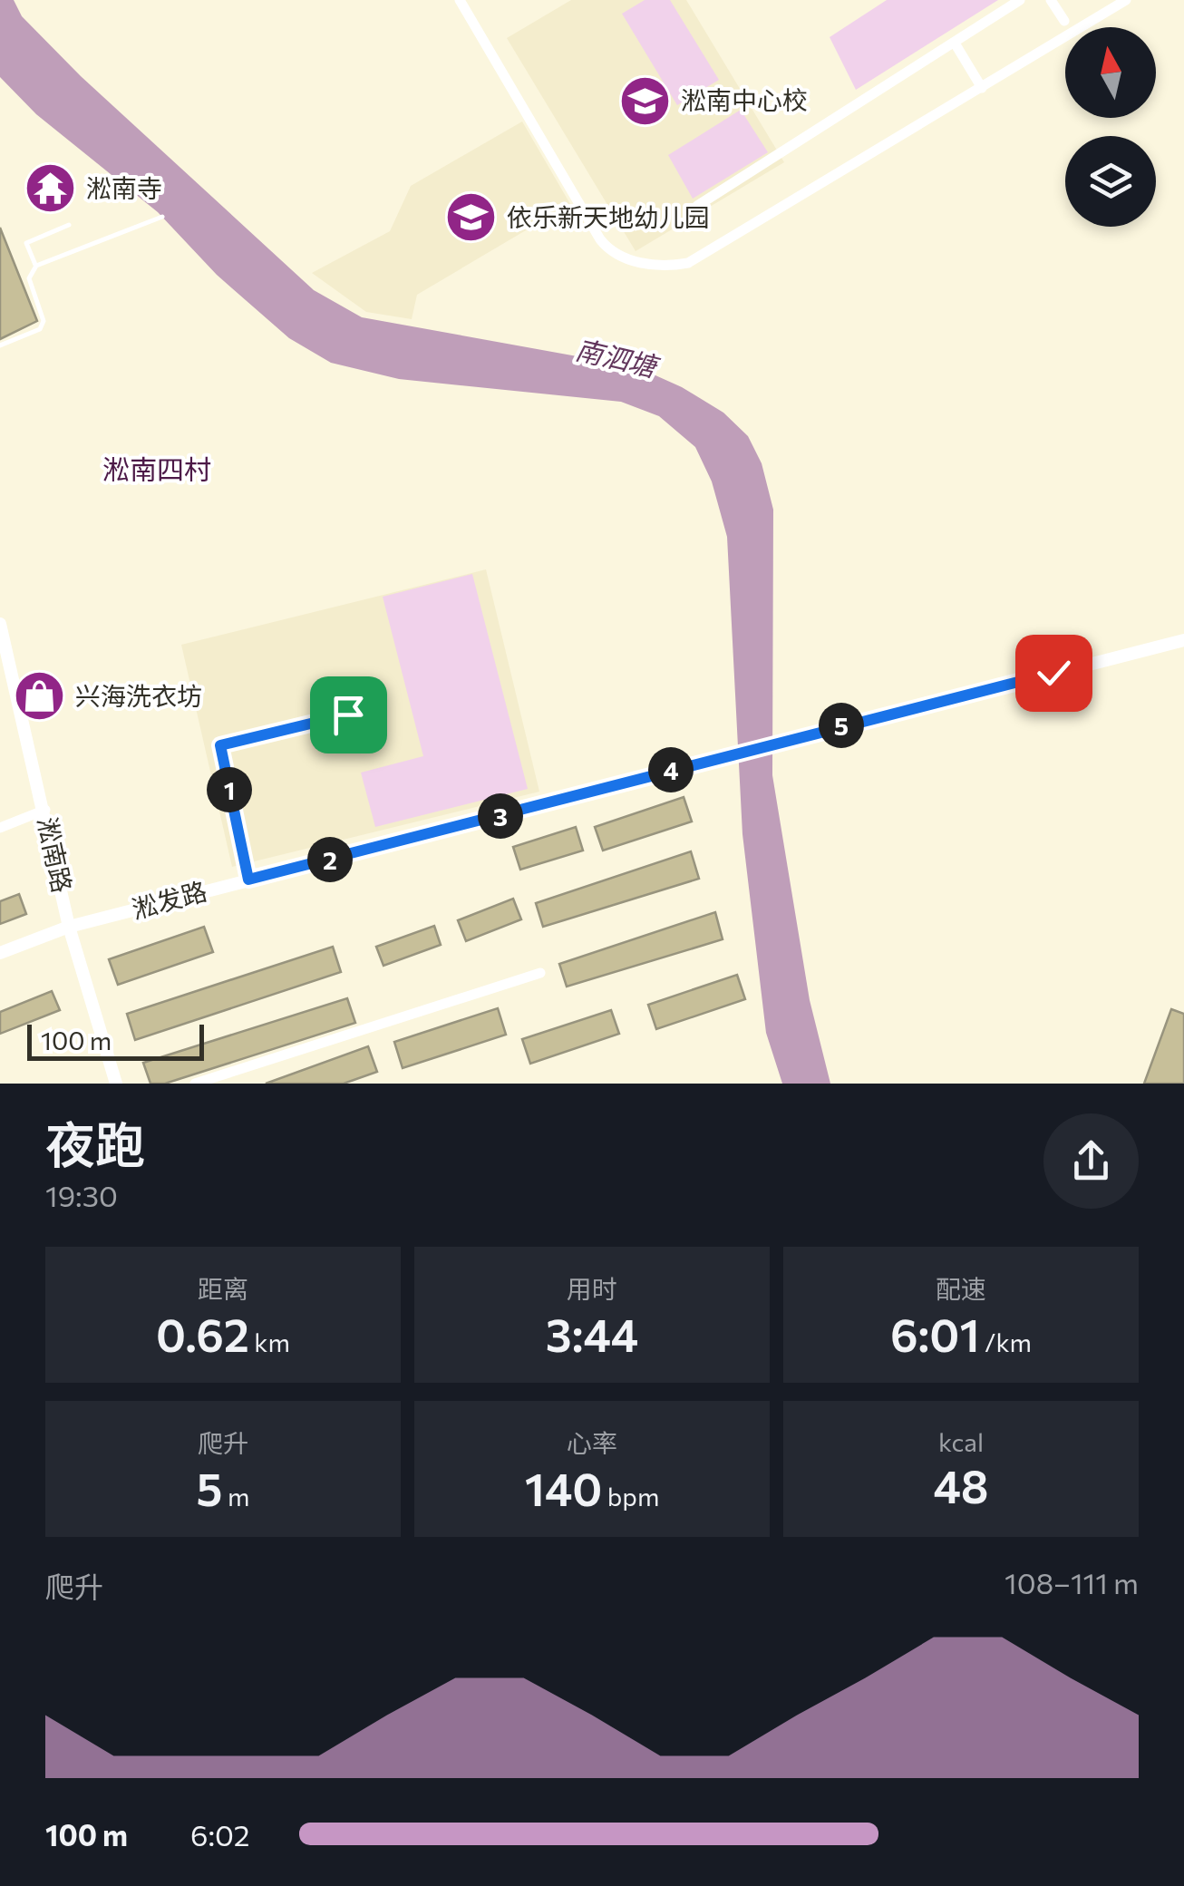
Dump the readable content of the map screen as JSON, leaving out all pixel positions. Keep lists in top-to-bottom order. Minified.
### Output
{"streets":{"street":["淞南路","淞发路"]},"crossings":[["淞南路","淞发路"]],"districts":["淞南四村"],"water":["南泗塘"],"places":{"school or university":["淞南中心校","依乐新天地幼儿园"],"temple":["淞南寺"],"shop":["兴海洗衣坊"]},"scale_bar":"100 m","north":"top","page":{"pins":["5","4","1","3","2"],"scale":"100 m","heading":["夜跑","19:30"],"stats":[["距离","0.62 km"],["用时","3:44"],["配速","6:01 /km"],["爬升","5 m"],["心率","140 bpm"],["kcal","48"]],"chart":["爬升","108–111 m"],"list":[{"name":"100 m","note":"6:02"}]}}
